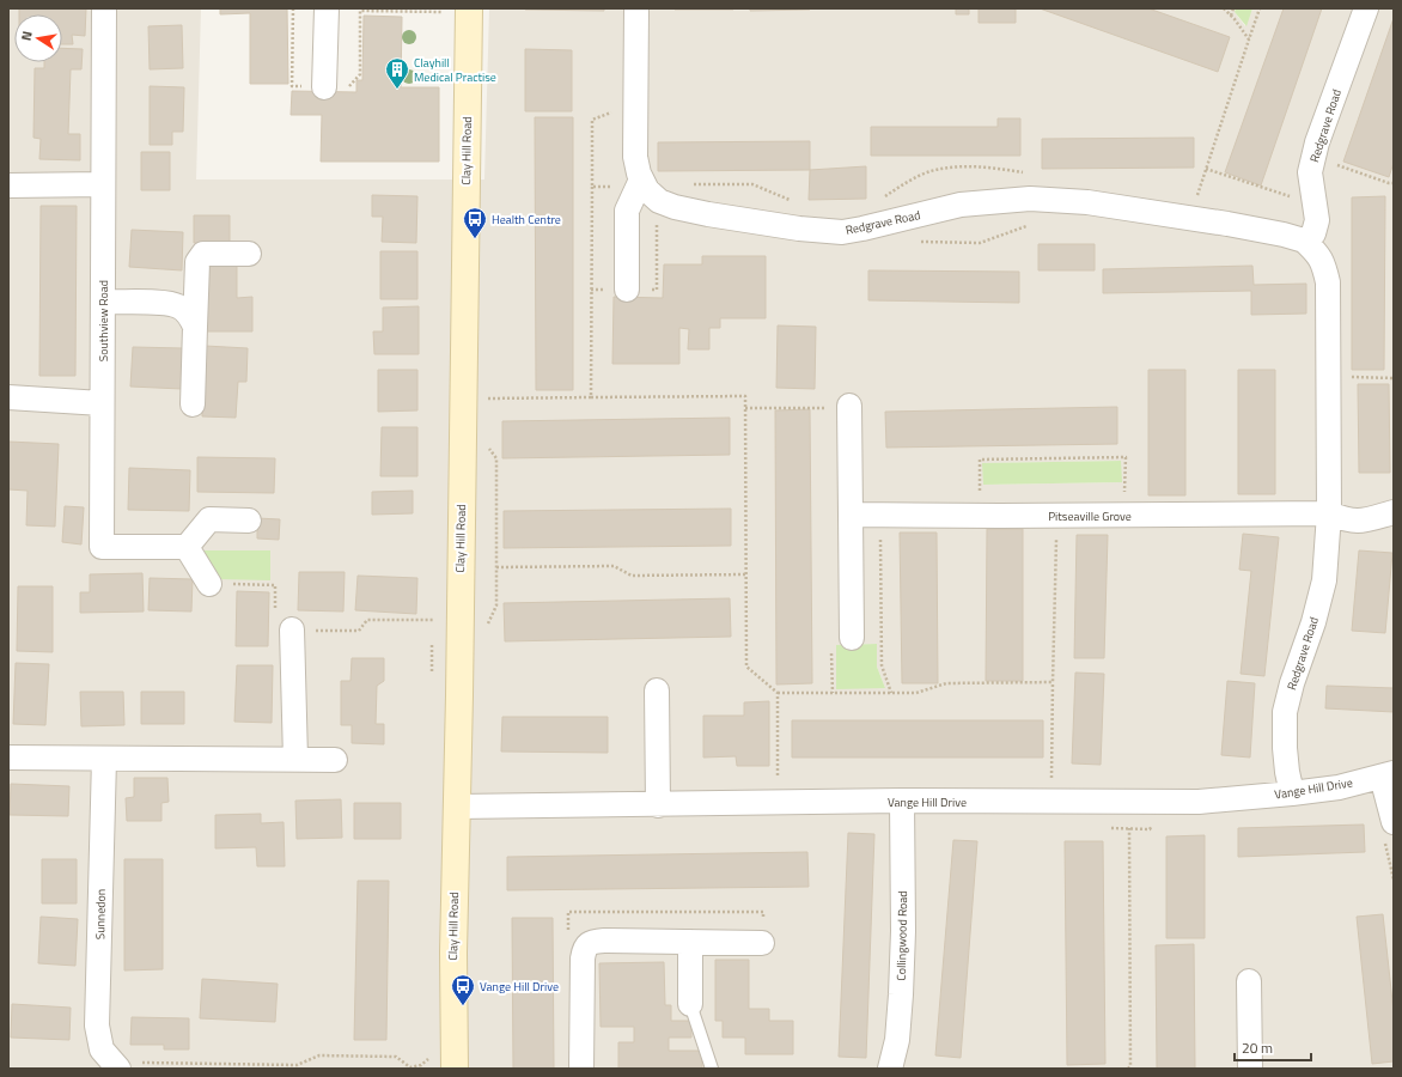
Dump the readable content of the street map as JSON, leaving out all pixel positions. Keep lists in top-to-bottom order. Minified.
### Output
{"streets":{"street":["Redgrave Road","Clay Hill Road","Southview Road","Pitseaville Grove","Vange Hill Drive","Sunnedon","Collingwood Road"]},"crossings":[["Redgrave Road","Pitseaville Grove"],["Redgrave Road","Vange Hill Drive"],["Clay Hill Road","Vange Hill Drive"],["Vange Hill Drive","Collingwood Road"]],"places":{"building":["Clayhill Medical Practise"],"bus stop":["Health Centre","Vange Hill Drive"]},"scale_bar":"20 m","north":"left"}
